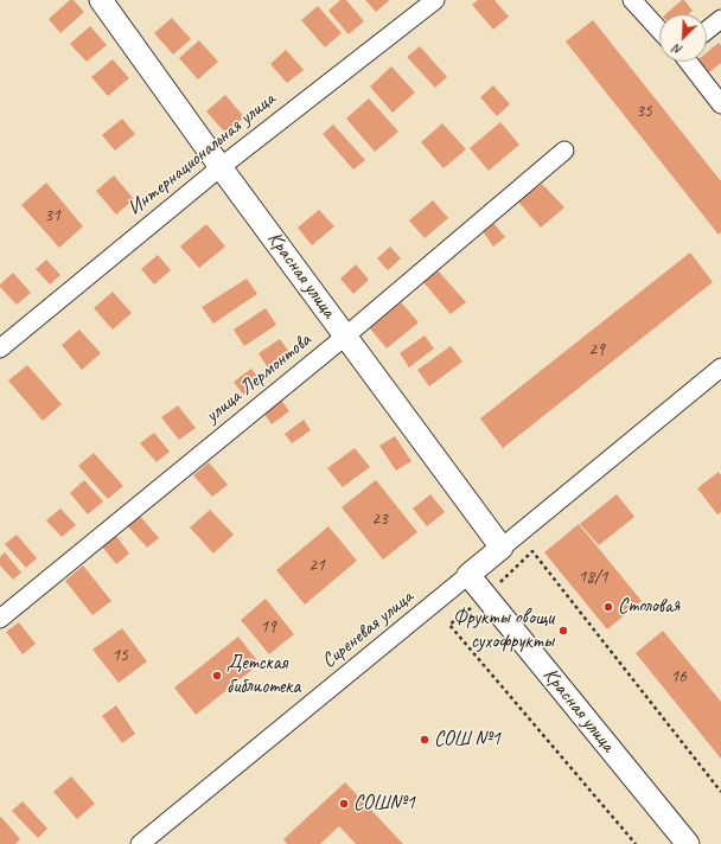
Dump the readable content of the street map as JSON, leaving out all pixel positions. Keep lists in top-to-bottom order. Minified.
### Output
{"streets":{"street":["Интернациональная улица","Красная улица","улица Лермонтова","Сиреневая улица"]},"crossings":[["Интернациональная улица","Красная улица"],["Красная улица","улица Лермонтова"],["Красная улица","Сиреневая улица"]],"places":["Столовая","Фрукты овощи сухофрукты","Детская библиотека","СОШ №1","СОШ№1"],"house_numbers":["35","31","29","23","21","18/1","19","15","16"],"north":"bottom left"}
